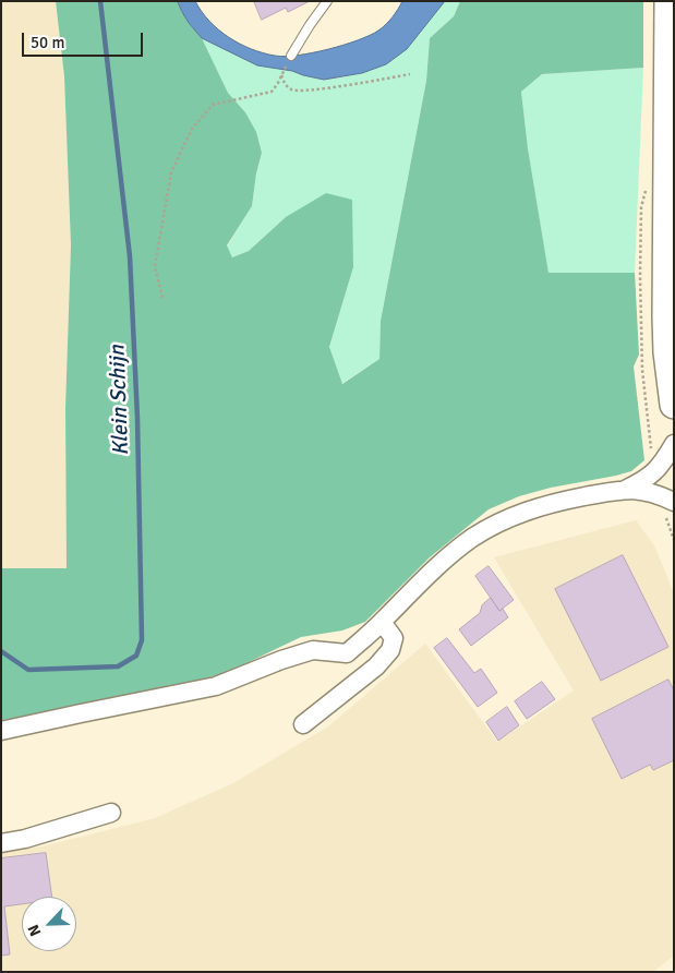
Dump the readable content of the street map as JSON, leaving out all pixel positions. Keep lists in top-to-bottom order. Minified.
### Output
{"water":["Klein Schijn"],"scale_bar":"50 m","north":"bottom left"}
